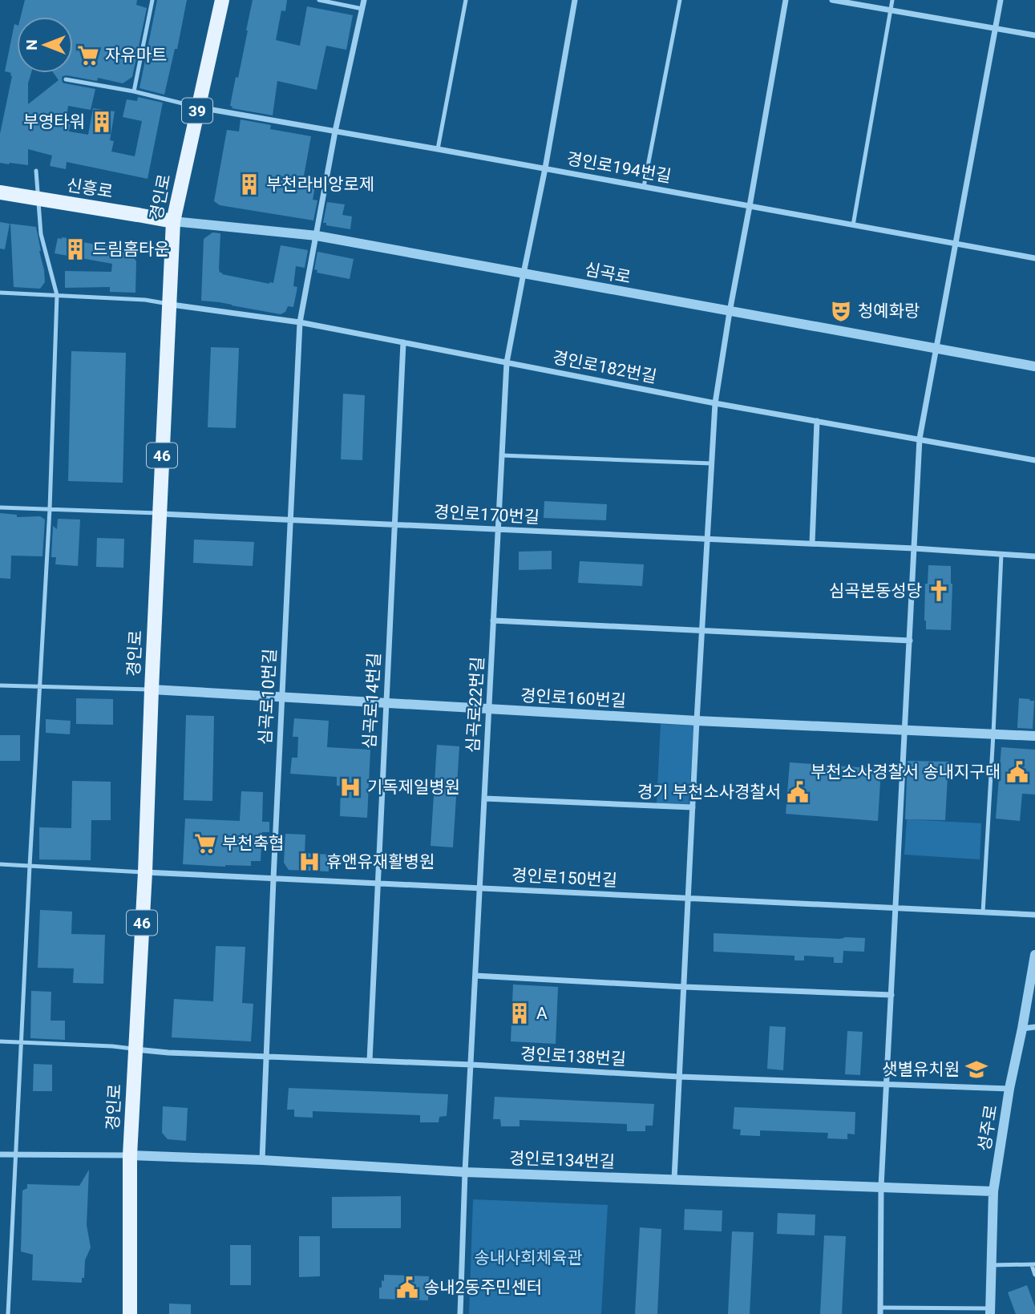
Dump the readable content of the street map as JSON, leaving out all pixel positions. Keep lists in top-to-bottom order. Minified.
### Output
{"streets":{"main road":["39","신흥로","경인로","46"],"street":["경인로194번길","심곡로","경인로182번길","경인로170번길","심곡로10번길","경인로160번길","심곡로14번길","심곡로22번길","경인로150번길","경인로138번길","성주로","경인로134번길"]},"crossings":[["경인로194번길","경인로"],["경인로194번길","심곡로10번길"],["경인로194번길","심곡로22번길"],["신흥로","경인로"],["신흥로","심곡로"],["경인로","심곡로"],["경인로","경인로182번길"],["경인로","경인로170번길"],["경인로","경인로160번길"],["경인로","경인로150번길"],["경인로","경인로138번길"],["경인로","경인로134번길"],["심곡로","심곡로10번길"],["심곡로","심곡로22번길"],["경인로182번길","심곡로10번길"],["경인로182번길","심곡로14번길"],["경인로182번길","심곡로22번길"],["경인로170번길","심곡로10번길"],["경인로170번길","심곡로14번길"],["경인로170번길","심곡로22번길"],["심곡로10번길","경인로160번길"],["심곡로10번길","경인로150번길"],["심곡로10번길","경인로138번길"],["심곡로10번길","경인로134번길"],["경인로160번길","심곡로14번길"],["경인로160번길","심곡로22번길"],["심곡로14번길","경인로150번길"],["심곡로14번길","경인로138번길"],["심곡로22번길","경인로150번길"],["심곡로22번길","경인로138번길"],["심곡로22번길","경인로134번길"],["경인로138번길","성주로"],["성주로","경인로134번길"]],"parks":["송내사회체육관"],"places":{"supermarket":["자유마트","부천축협"],"building":["부영타워","부천라비앙로제","드림홈타운","A"],"theatre":["청예화랑"],"church":["심곡본동성당"],"public building":["부천소사경찰서 송내지구대","경기 부천소사경찰서","송내2동주민센터"],"hospital":["기독제일병원","휴앤유재활병원"],"school or university":["샛별유치원"]},"north":"left"}
